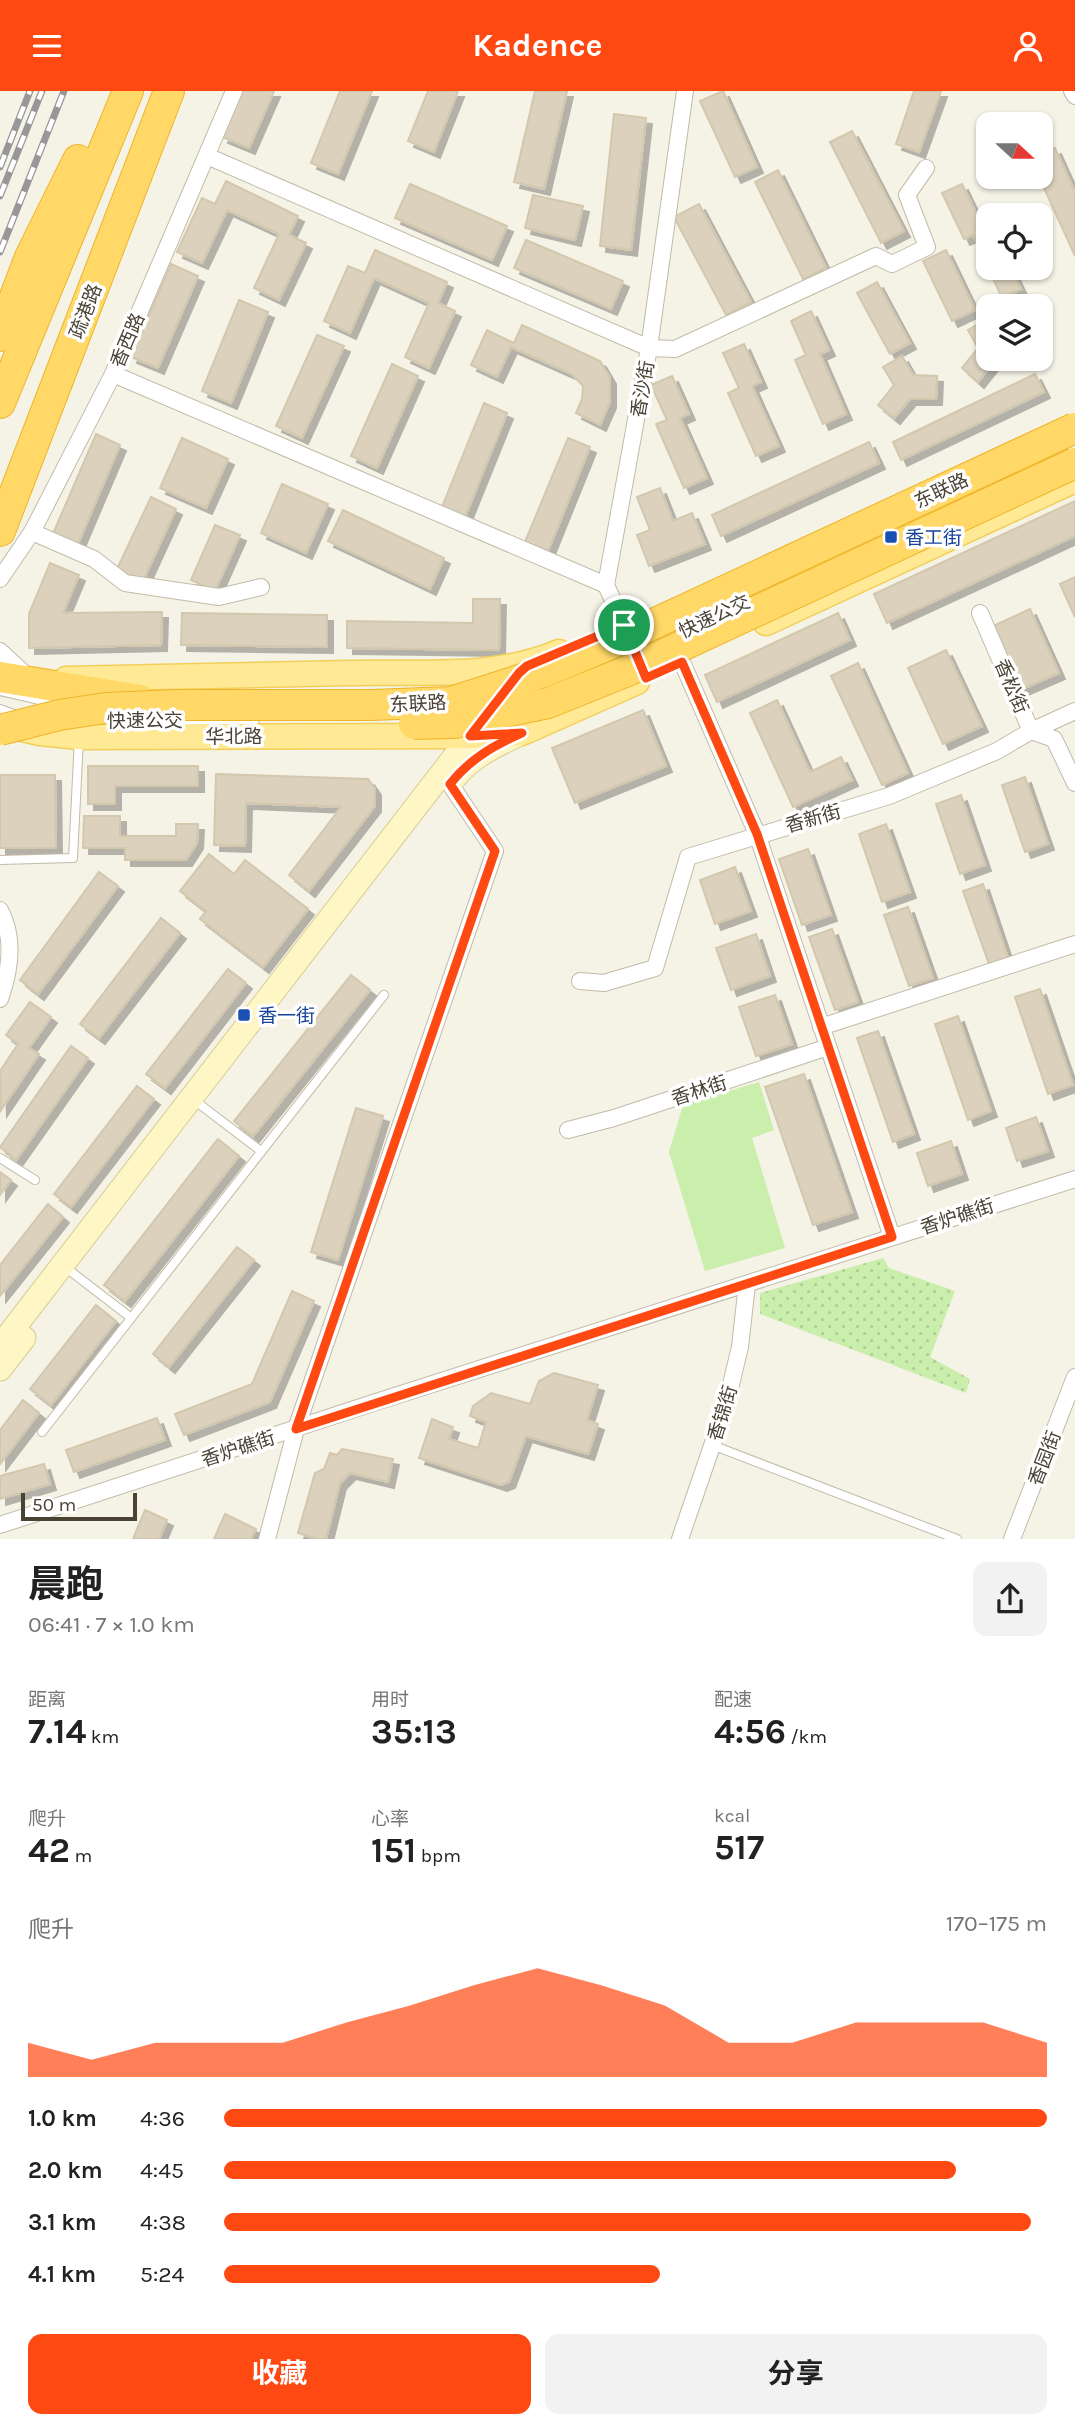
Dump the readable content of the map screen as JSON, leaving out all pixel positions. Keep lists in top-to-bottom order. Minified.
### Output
{"streets":{"highway":["疏港路","东联路"],"main road":["华北路"],"street":["香西路","香沙街","香松街","香新街","香林街","香炉礁街","香锦街","香园街"],"lane":["快速公交"]},"crossings":[["快速公交","华北路"],["香松街","香新街"],["香炉礁街","香锦街"]],"places":{"transit":["香工街","香一街"]},"scale_bar":"50 m","north":"right","page":{"header":"Kadence","scale":"50 m","heading":["晨跑","06:41 · 7 × 1.0 km"],"stats":[["距离","7.14 km"],["用时","35:13"],["配速","4:56 /km"],["爬升","42 m"],["心率","151 bpm"],["kcal","517"]],"chart":["爬升","170–175 m"],"list":[{"name":"1.0 km","note":"4:36"},{"name":"2.0 km","note":"4:45"},{"name":"3.1 km","note":"4:38"},{"name":"4.1 km","note":"5:24"}],"buttons":["收藏","分享"]}}
